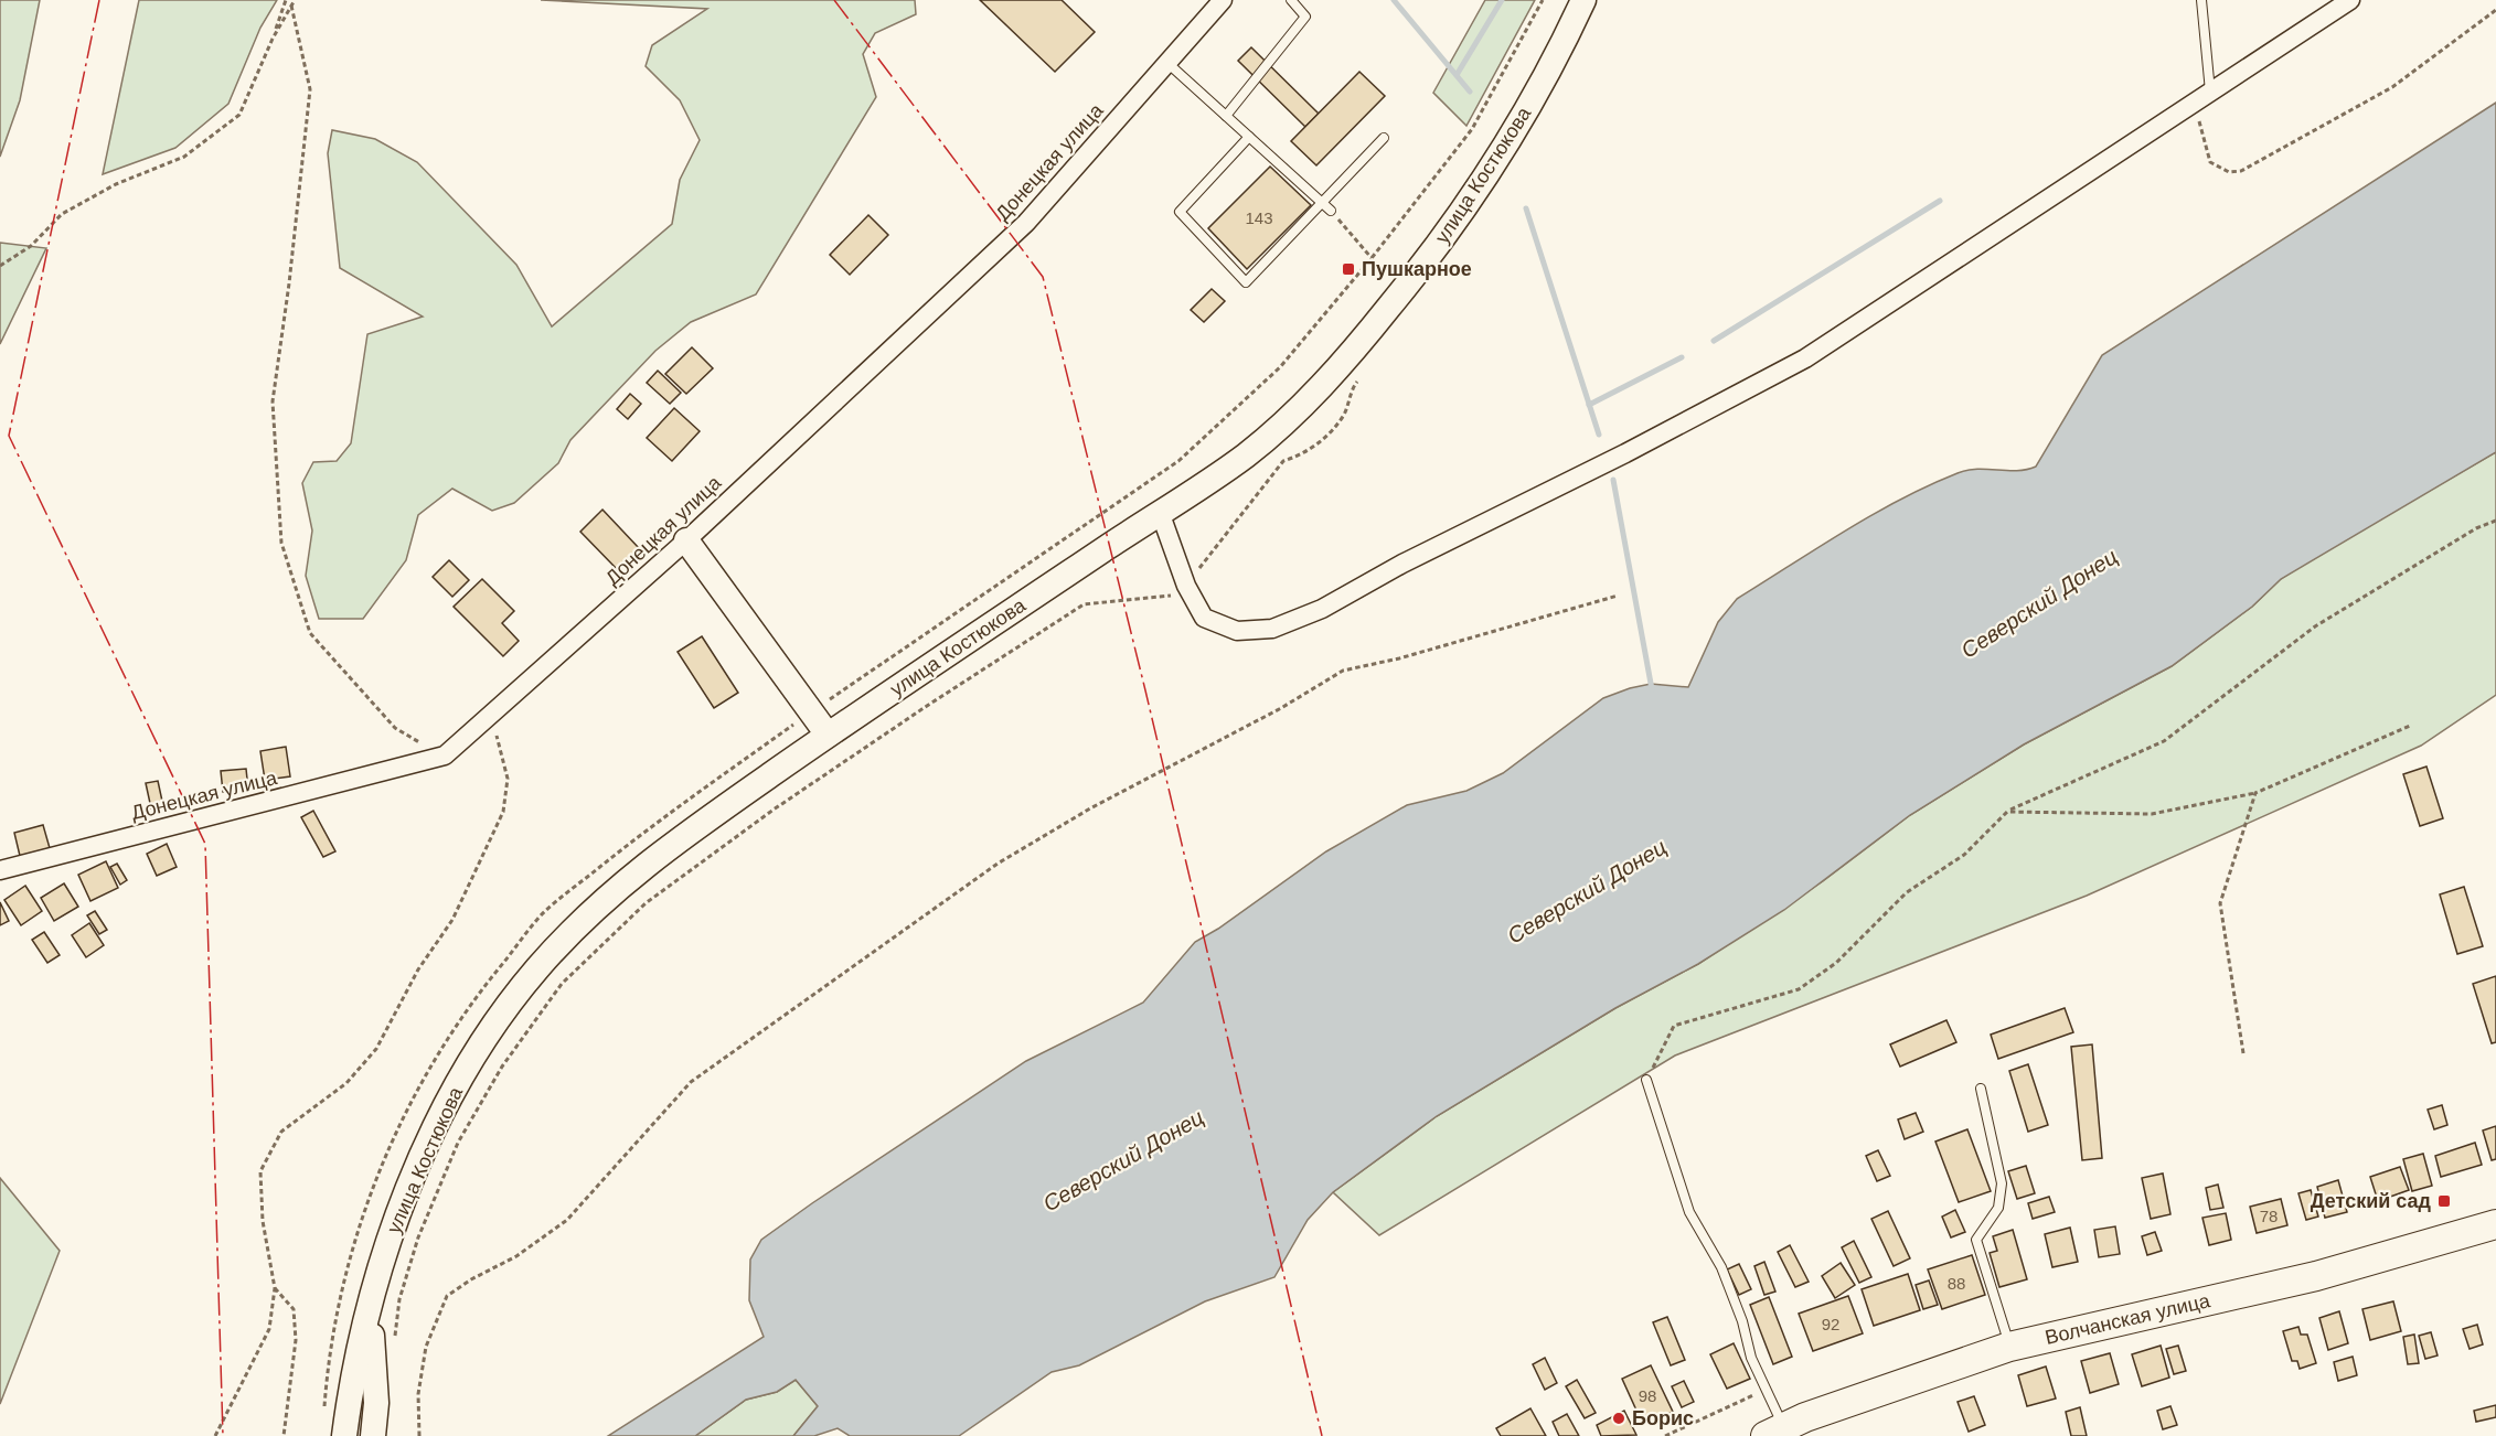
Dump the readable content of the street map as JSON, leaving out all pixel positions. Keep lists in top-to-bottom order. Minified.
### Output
{"streets":{"main road":["улица Костюкова","Волчанская улица"],"street":["Донецкая улица"]},"water":["Северский Донец"],"places":{"transit":["Пушкарное","Детский сад"],"other":["Борис"]},"house_numbers":["143","78","88","92","98"]}
